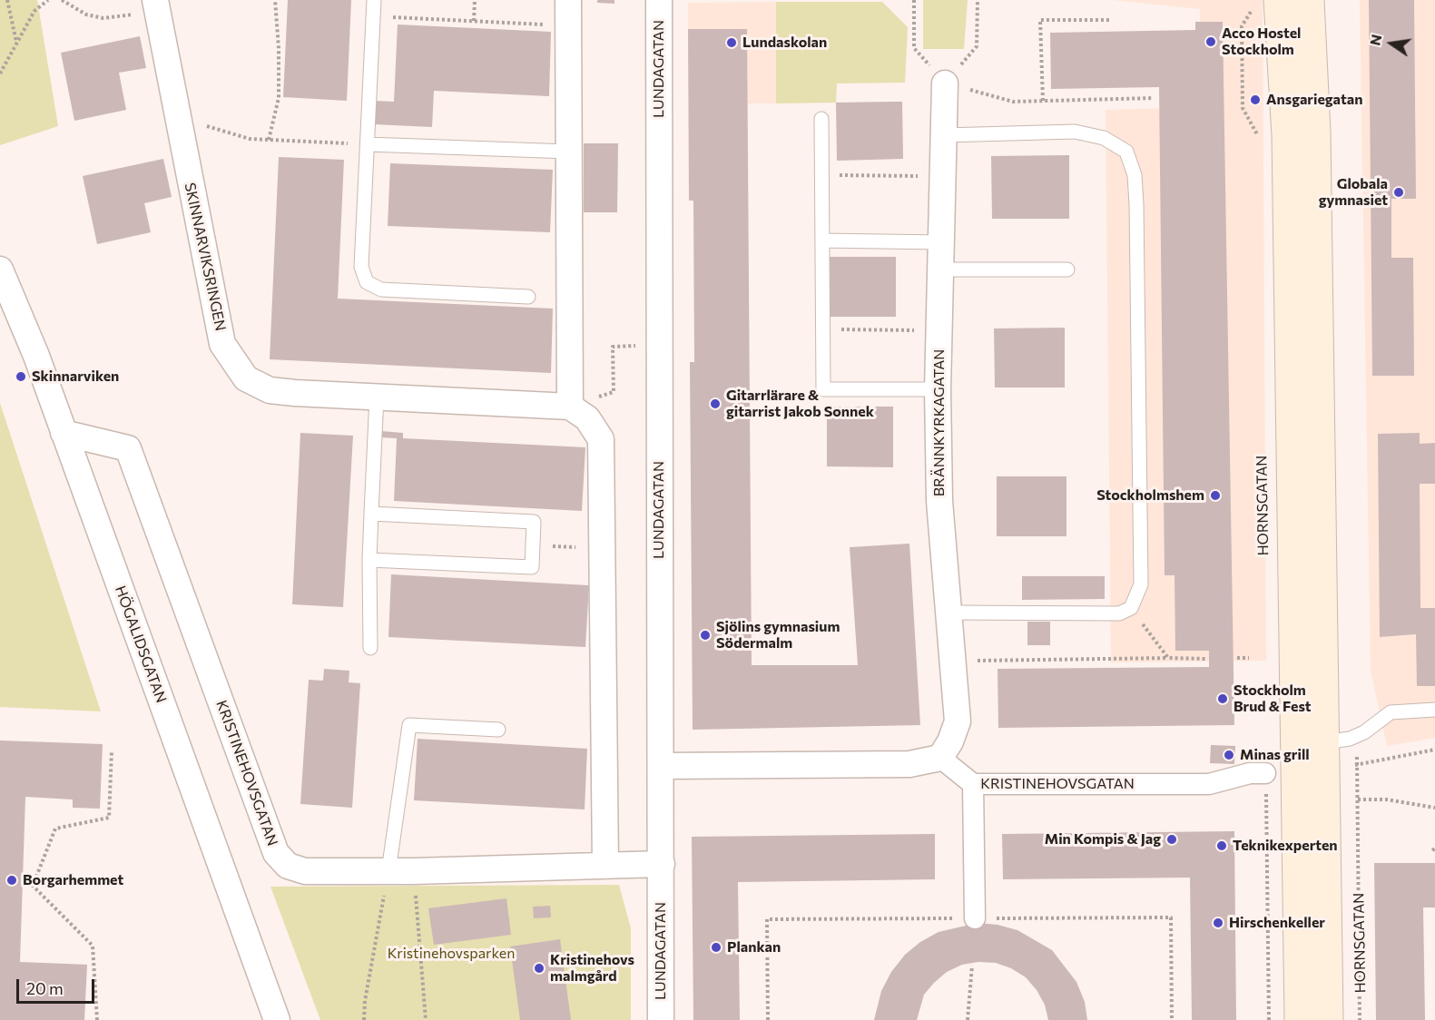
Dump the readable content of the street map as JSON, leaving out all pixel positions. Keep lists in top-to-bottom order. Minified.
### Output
{"streets":{"main road":["HORNSGATAN"],"street":["LUNDAGATAN","SKINNARVIKSRINGEN","BRÄNNKYRKAGATAN","HÖGALIDSGATAN","KRISTINEHOVSGATAN"]},"crossings":[["LUNDAGATAN","KRISTINEHOVSGATAN"],["BRÄNNKYRKAGATAN","KRISTINEHOVSGATAN"],["HÖGALIDSGATAN","KRISTINEHOVSGATAN"]],"parks":["Kristinehovsparken"],"places":["Acco Hostel Stockholm","Lundaskolan","Ansgariegatan","Globala gymnasiet","Skinnarviken","Gitarrlärare & gitarrist Jakob Sonnek","Stockholmshem","Sjölins gymnasium Södermalm","Stockholm Brud & Fest","Minas grill","Min Kompis & Jag","Teknikexperten","Borgarhemmet","Hirschenkeller","Plankan","Kristinehovs malmgård"],"scale_bar":"20 m","north":"left"}
